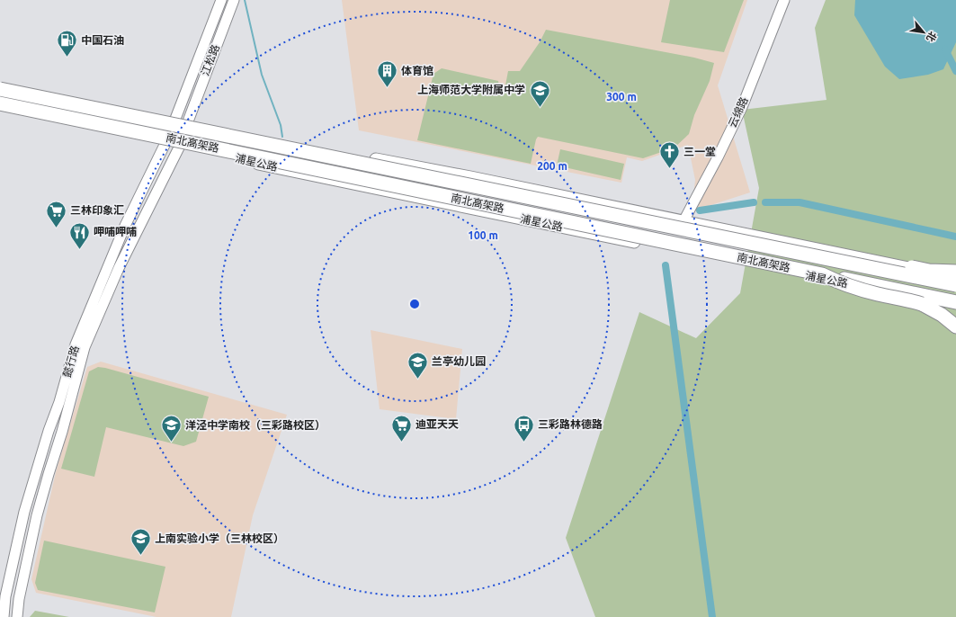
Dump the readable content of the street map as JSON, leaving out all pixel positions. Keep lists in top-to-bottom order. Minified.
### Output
{"streets":{"highway":["南北高架路"],"main road":["浦星公路"],"street":["江松路","云绵路","懿行路"]},"crossings":[["江松路","懿行路"],["浦星公路","懿行路"]],"places":{"fuel station":["中国石油"],"building":["体育馆"],"school or university":["上海师范大学附属中学","兰亭幼儿园","洋泾中学南校（三彩路校区）","上南实验小学（三林校区）"],"church":["三一堂"],"supermarket":["三林印象汇","迪亚天天"],"restaurant":["呷哺呷哺"],"bus stop":["三彩路林德路"]},"north":"bottom right","rings":["300 m","200 m","100 m"]}
